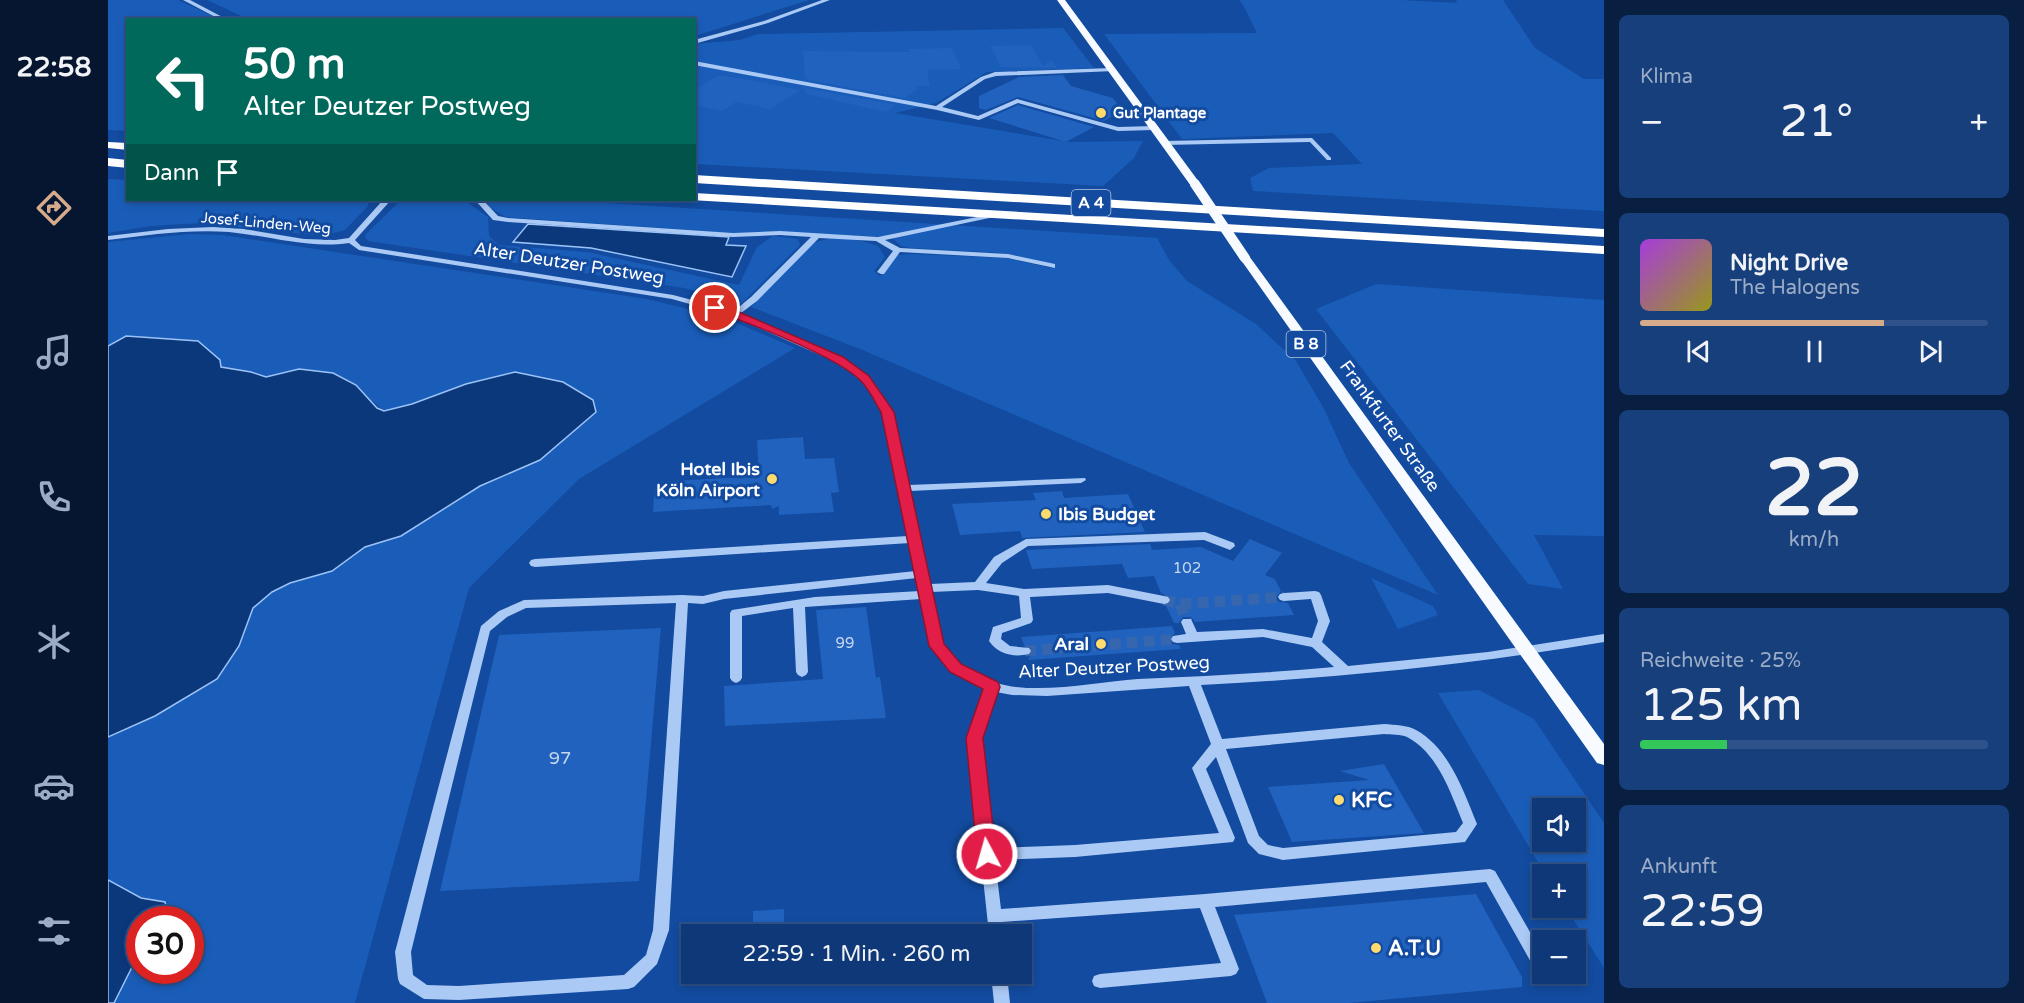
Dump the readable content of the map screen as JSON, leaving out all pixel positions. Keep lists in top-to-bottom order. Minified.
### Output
{"streets":{"highway":["A 4"],"main road":["B 8","Frankfurter Straße"],"street":["Josef-Linden-Weg","Alter Deutzer Postweg"]},"crossings":[["Josef-Linden-Weg","Alter Deutzer Postweg"],["Alter Deutzer Postweg","Frankfurter Straße"]],"places":["Gut Plantage","Hotel Ibis Köln Airport","Ibis Budget","Aral","KFC","A.T.U"],"house_numbers":["102","99","97"],"page":{"tabs":"22:58","tile":["Klima",["22","km/h"],["Reichweite · 25%","125 km"],["Ankunft","22:59"]],"turn":["50 m","Alter Deutzer Postweg"],"heat":["−","21°","+"],"then":"Dann","song":["Night Drive","The Halogens"],"map_buttons":["+","−"],"limit":"30","trip":"22:59 · 1 Min. · 260 m"}}
